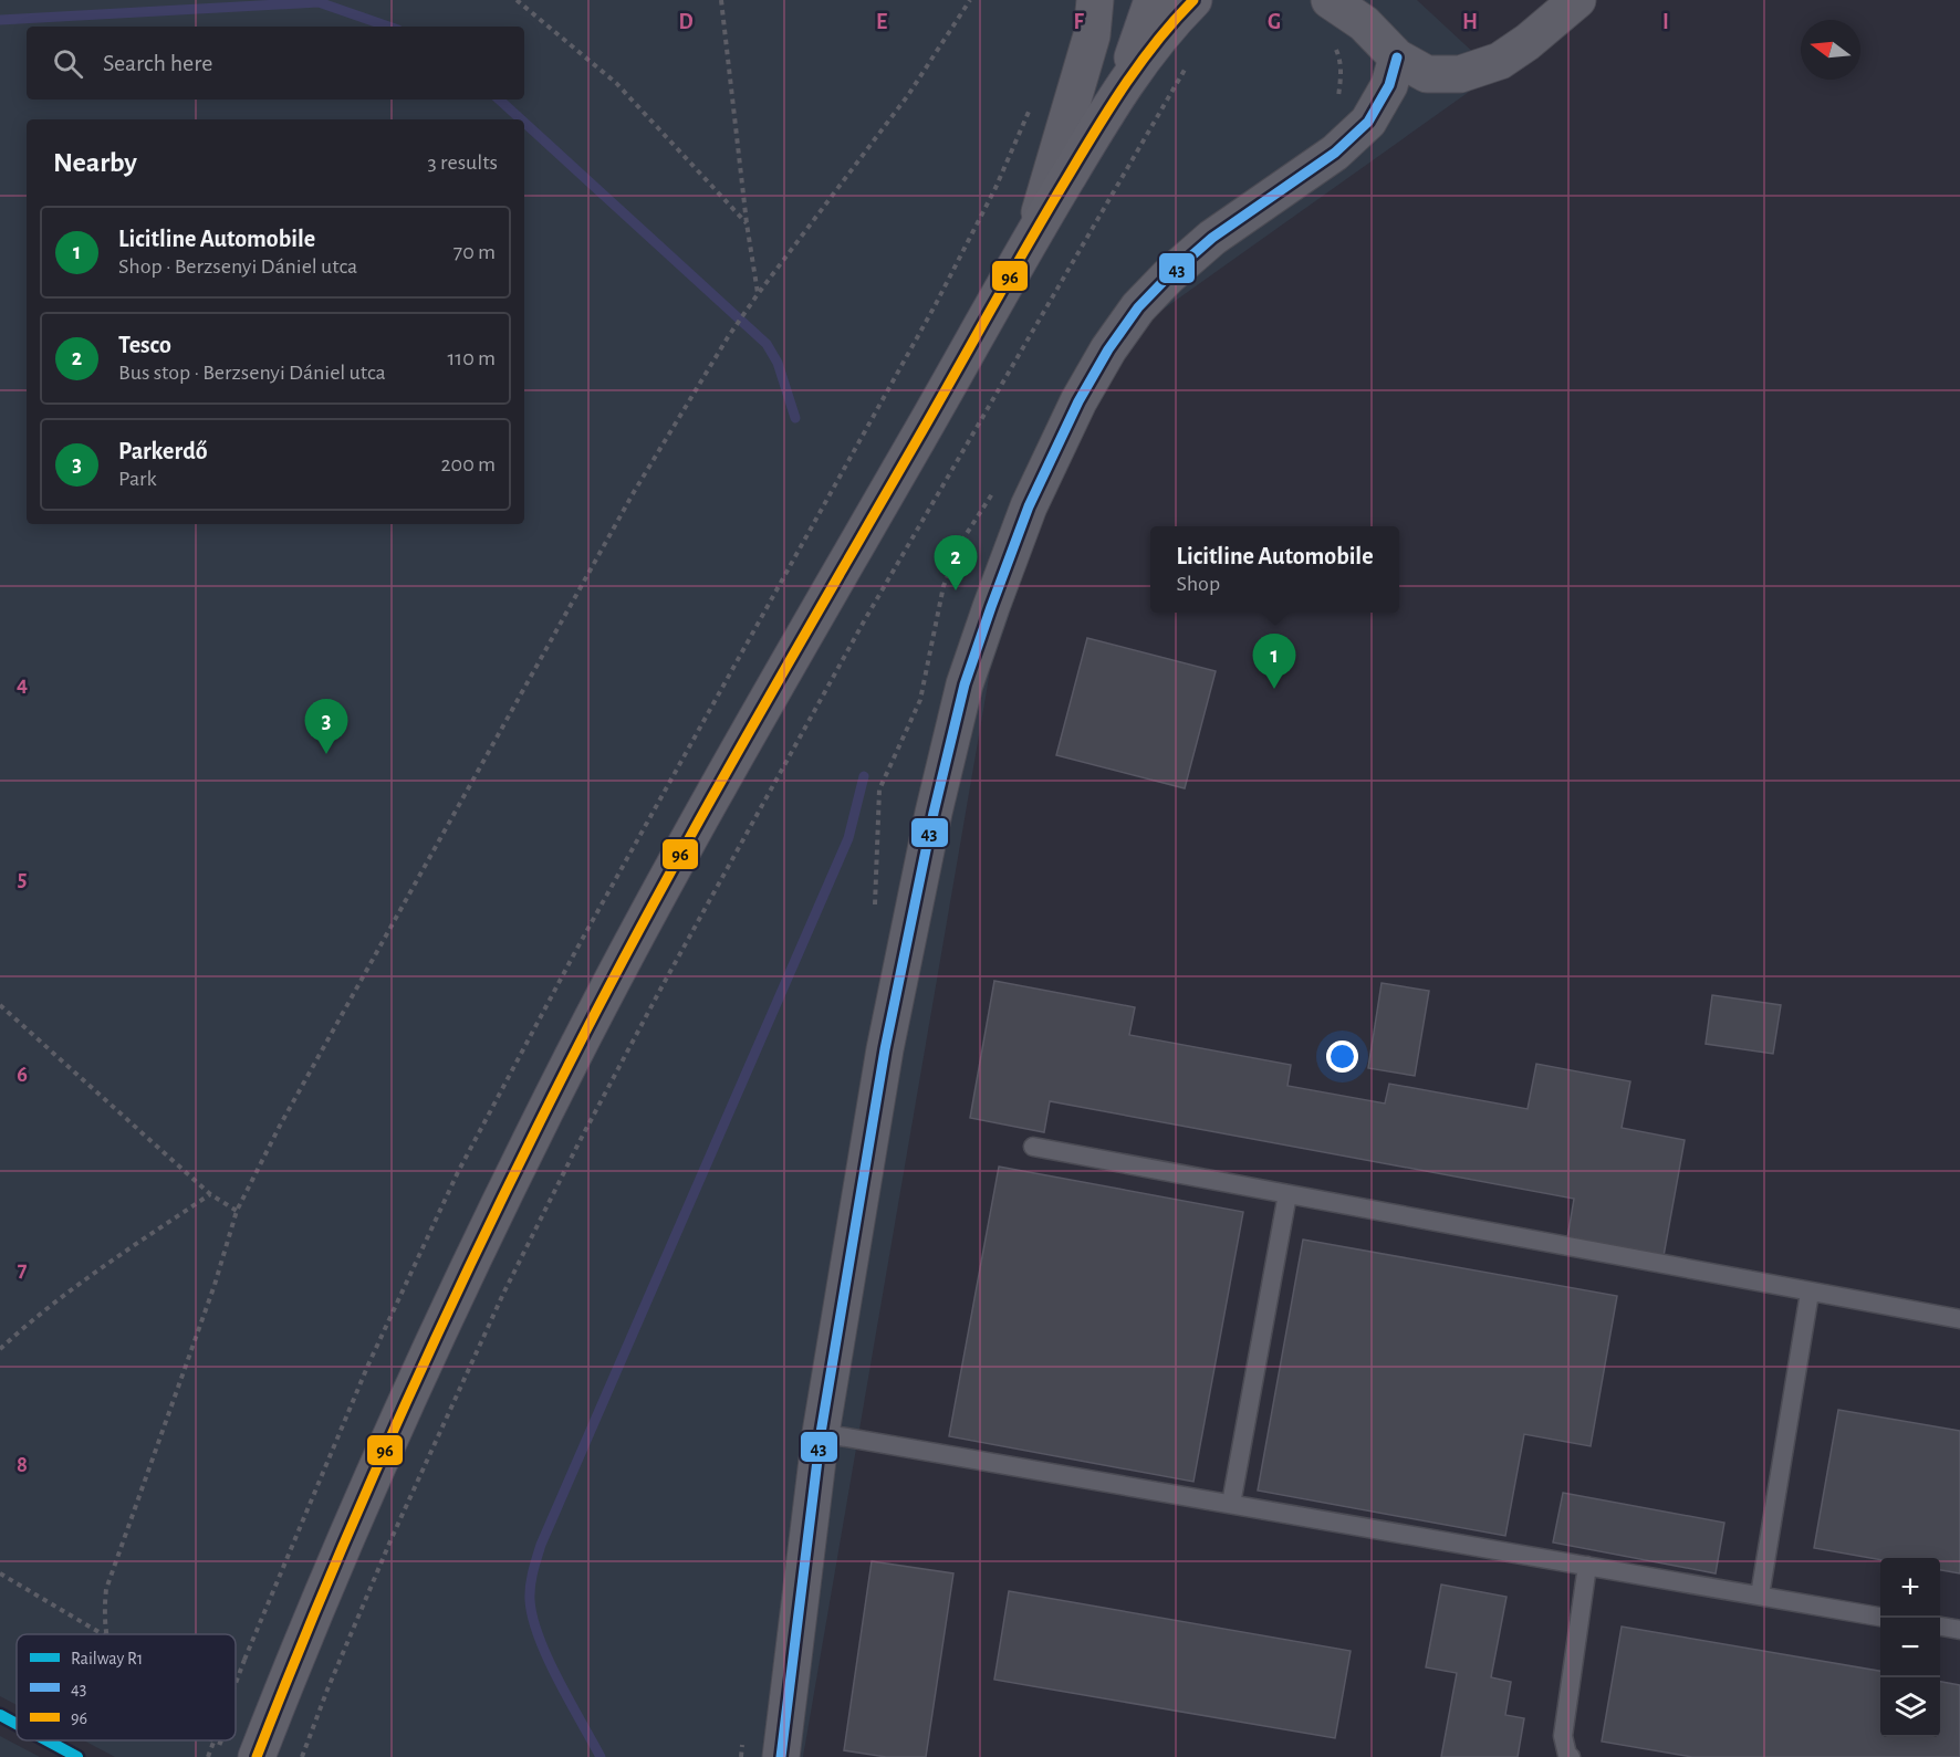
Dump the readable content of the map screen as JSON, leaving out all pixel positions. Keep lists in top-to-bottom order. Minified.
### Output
{"lines":["transit line 96","transit line 43","rail line R1"],"legend":["Railway R1","43","96"],"north":"left","page":{"search":"Search here","heading":["Nearby","3 results"],"list":[{"mark":"1","name":"Licitline Automobile","note":"Shop · Berzsenyi Dániel utca","value":"70 m"},{"mark":"2","name":"Tesco","note":"Bus stop · Berzsenyi Dániel utca","value":"110 m"},{"mark":"3","name":"Parkerdő","note":"Park","value":"200 m"}],"popup":["Licitline Automobile","Shop"],"pins":["2","1","3"],"map_buttons":["+","−"]},"grid":{"columns":["D","E","F","G","H","I"],"rows":["4","5","6","7","8"]}}
